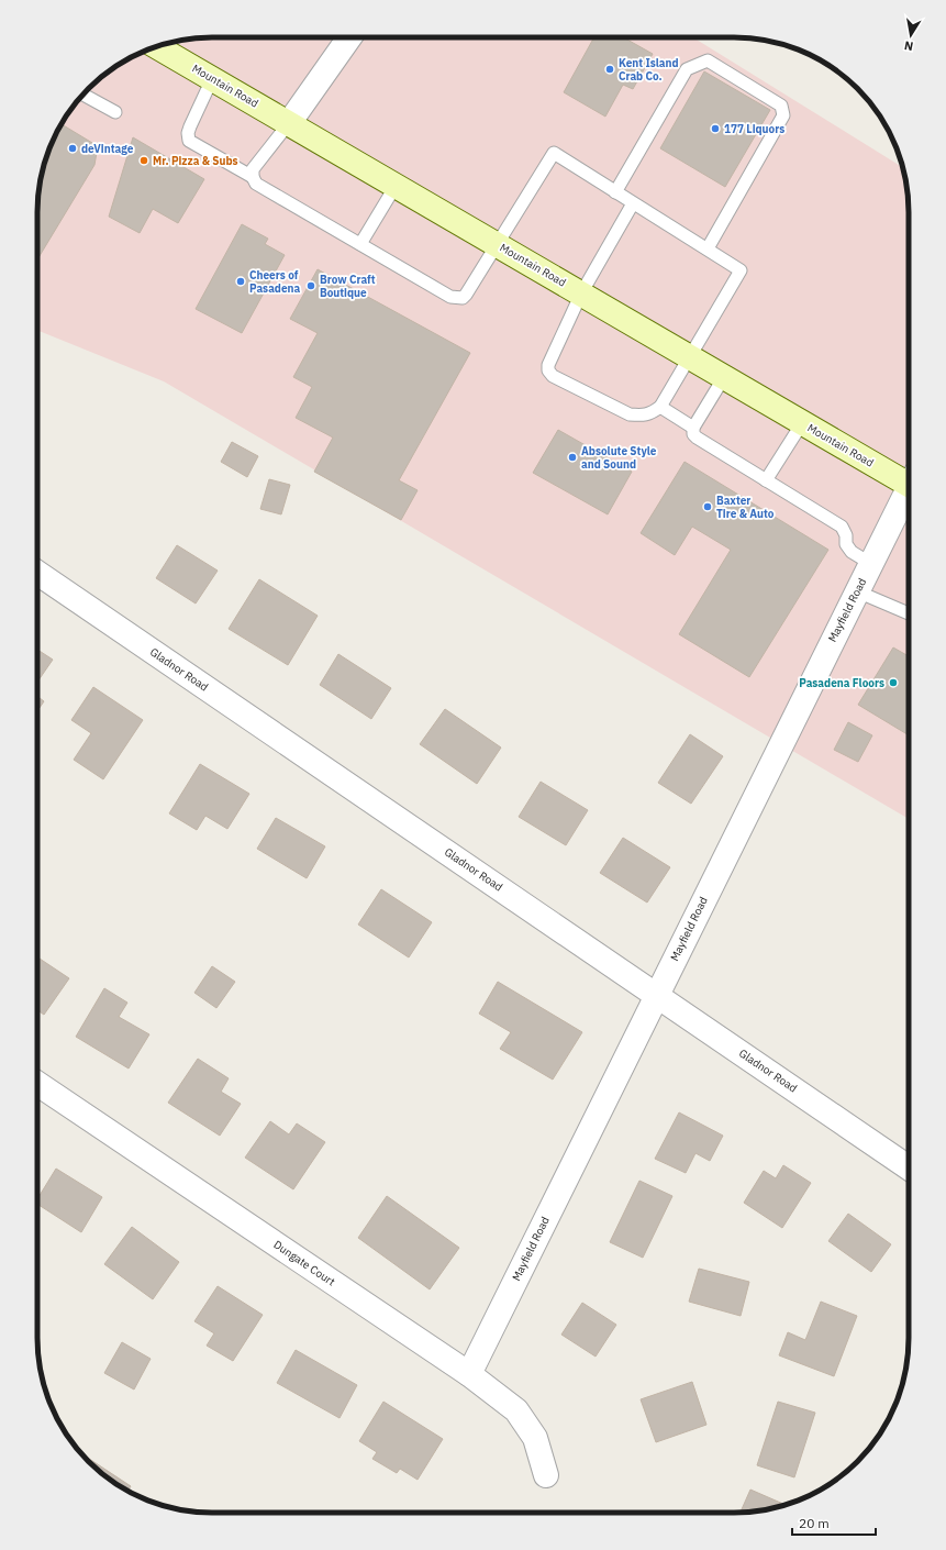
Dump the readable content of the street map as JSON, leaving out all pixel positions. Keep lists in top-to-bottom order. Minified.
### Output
{"streets":{"main road":["Mountain Road"],"street":["Mayfield Road","Gladnor Road","Dungate Court"]},"crossings":[["Mayfield Road","Gladnor Road"],["Mayfield Road","Dungate Court"]],"places":["Kent Island Crab Co.","177 Liquors","deVintage","Mr. Pizza & Subs","Cheers of Pasadena","Brow Craft Boutique","Absolute Style and Sound","Baxter Tire & Auto","Pasadena Floors"],"scale_bar":"20 m","north":"bottom"}
